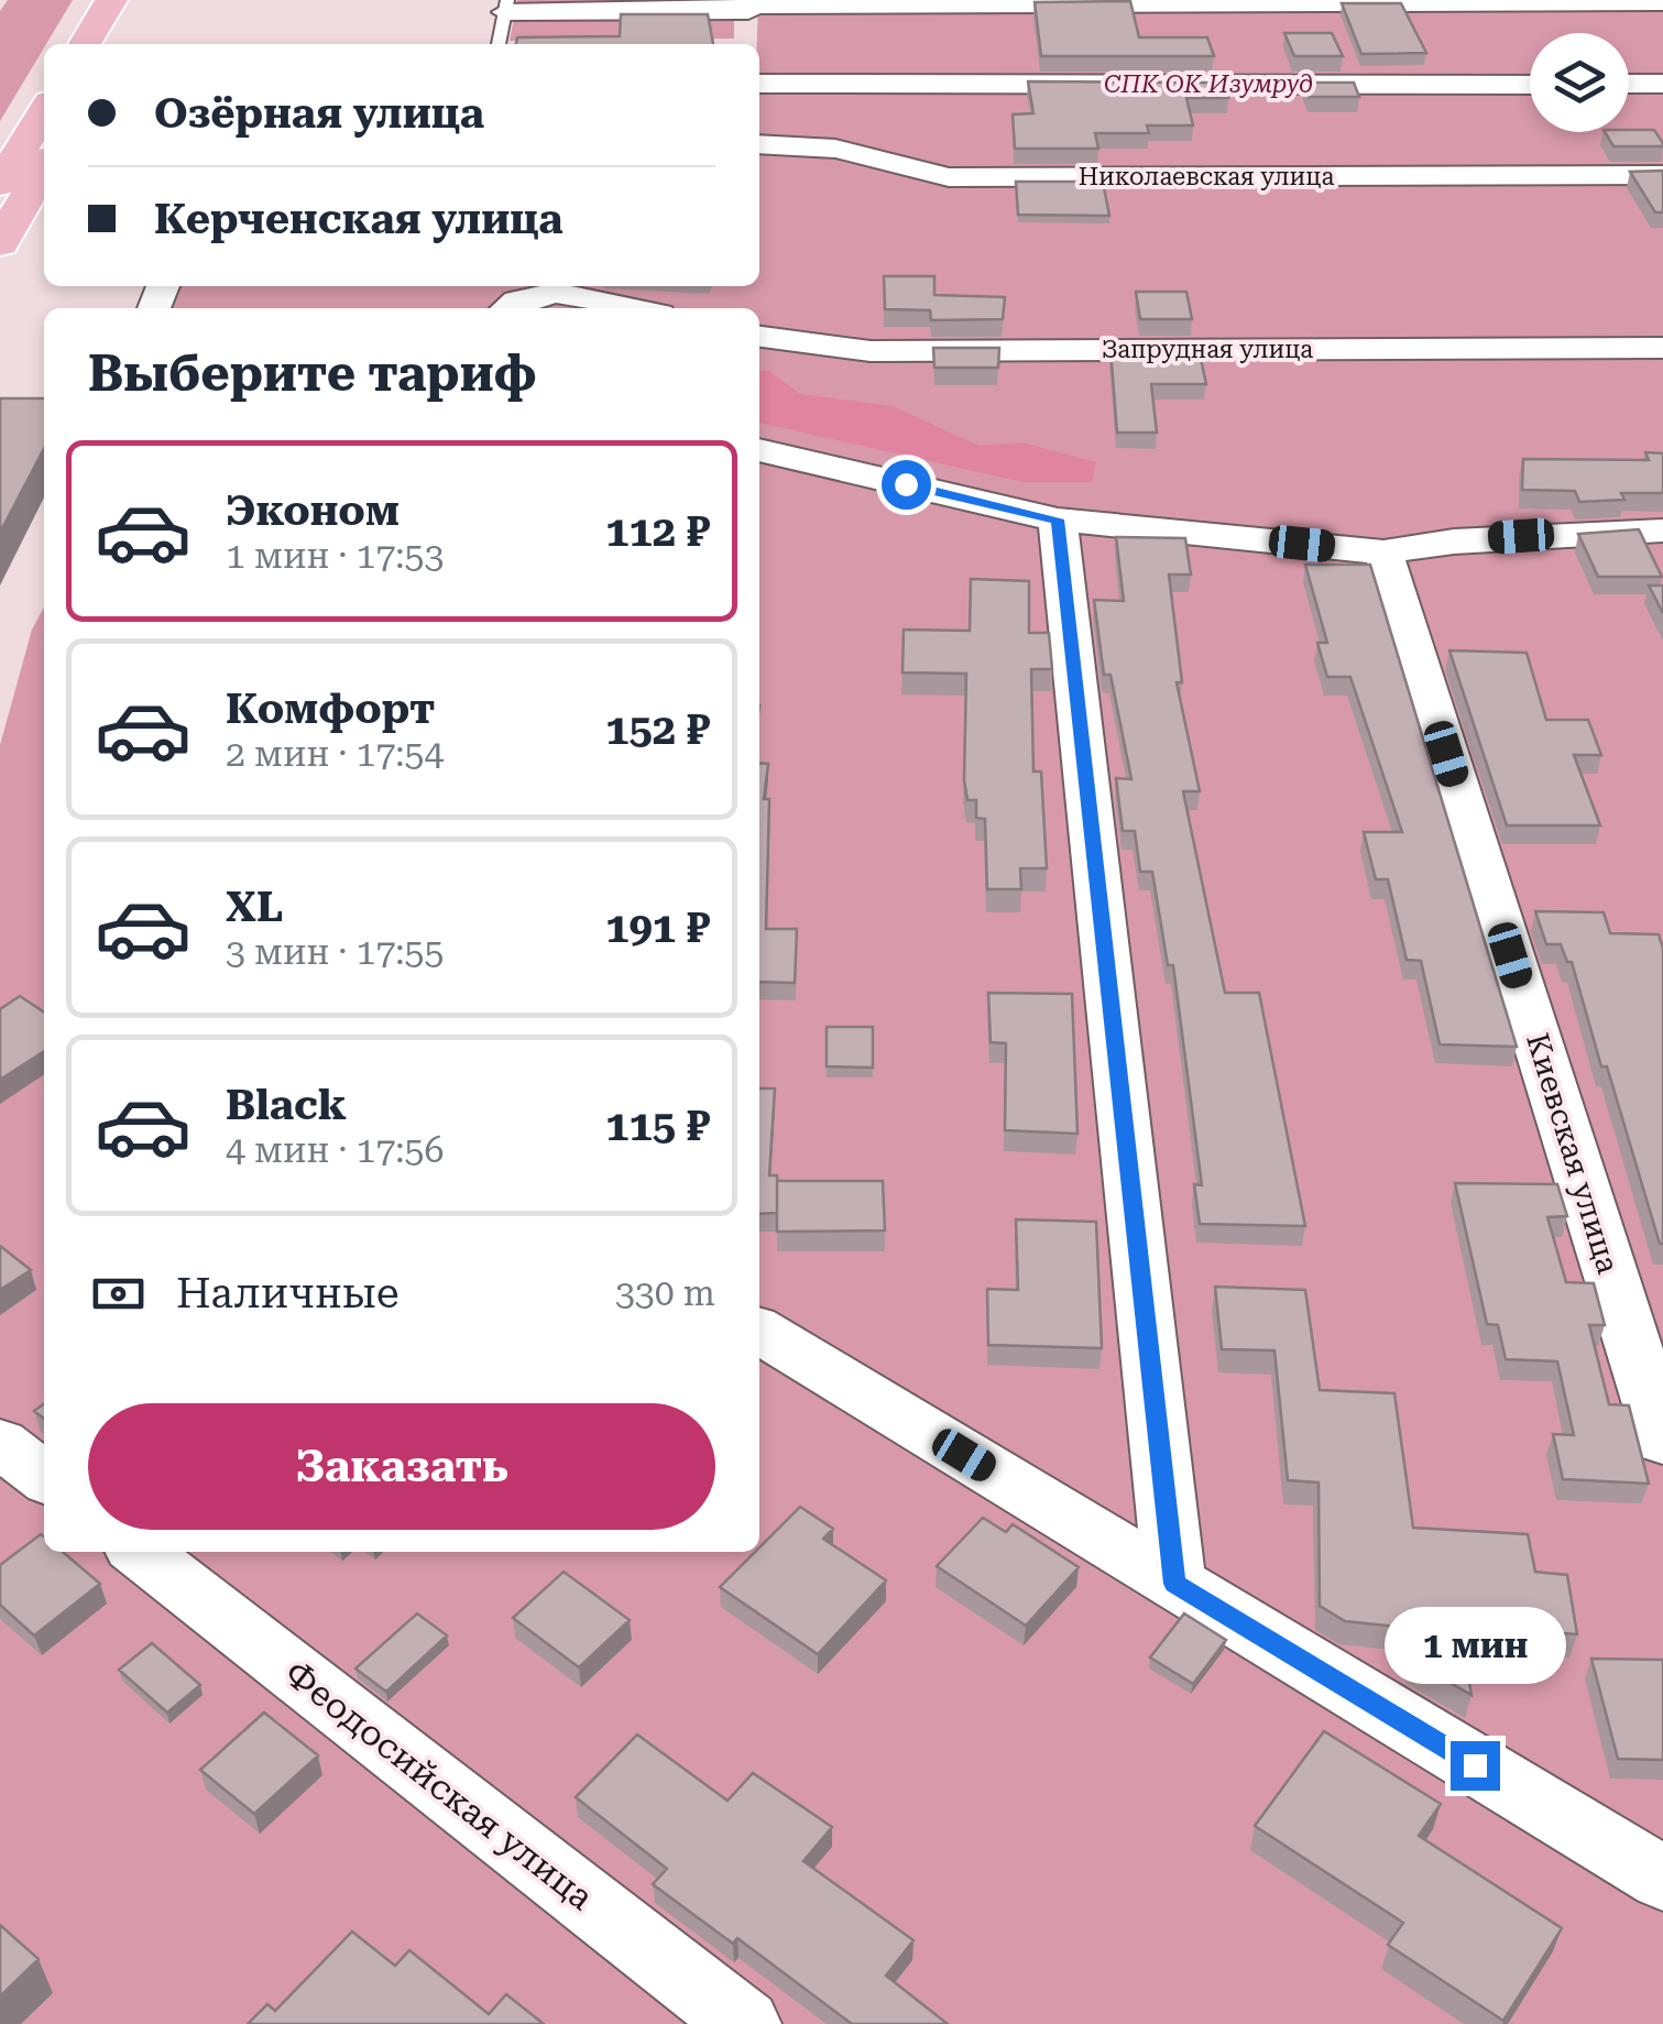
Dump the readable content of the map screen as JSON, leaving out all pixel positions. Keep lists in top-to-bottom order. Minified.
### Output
{"streets":{"street":["Николаевская улица","Запрудная улица","Киевская улица","Феодосийская улица"]},"parks":["СПК ОК Изумруд"],"page":{"banner":["Озёрная улица","Керченская улица"],"heading":"Выберите тариф","list":[{"name":"Эконом","note":"1 мин · 17:53","value":"112 ₽"},{"name":"Комфорт","note":"2 мин · 17:54","value":"152 ₽"},{"name":"XL","note":"3 мин · 17:55","value":"191 ₽"},{"name":"Black","note":"4 мин · 17:56","value":"115 ₽"}],"pay":["Наличные","330 m"],"buttons":"Заказать","bubble":"1 мин"}}
